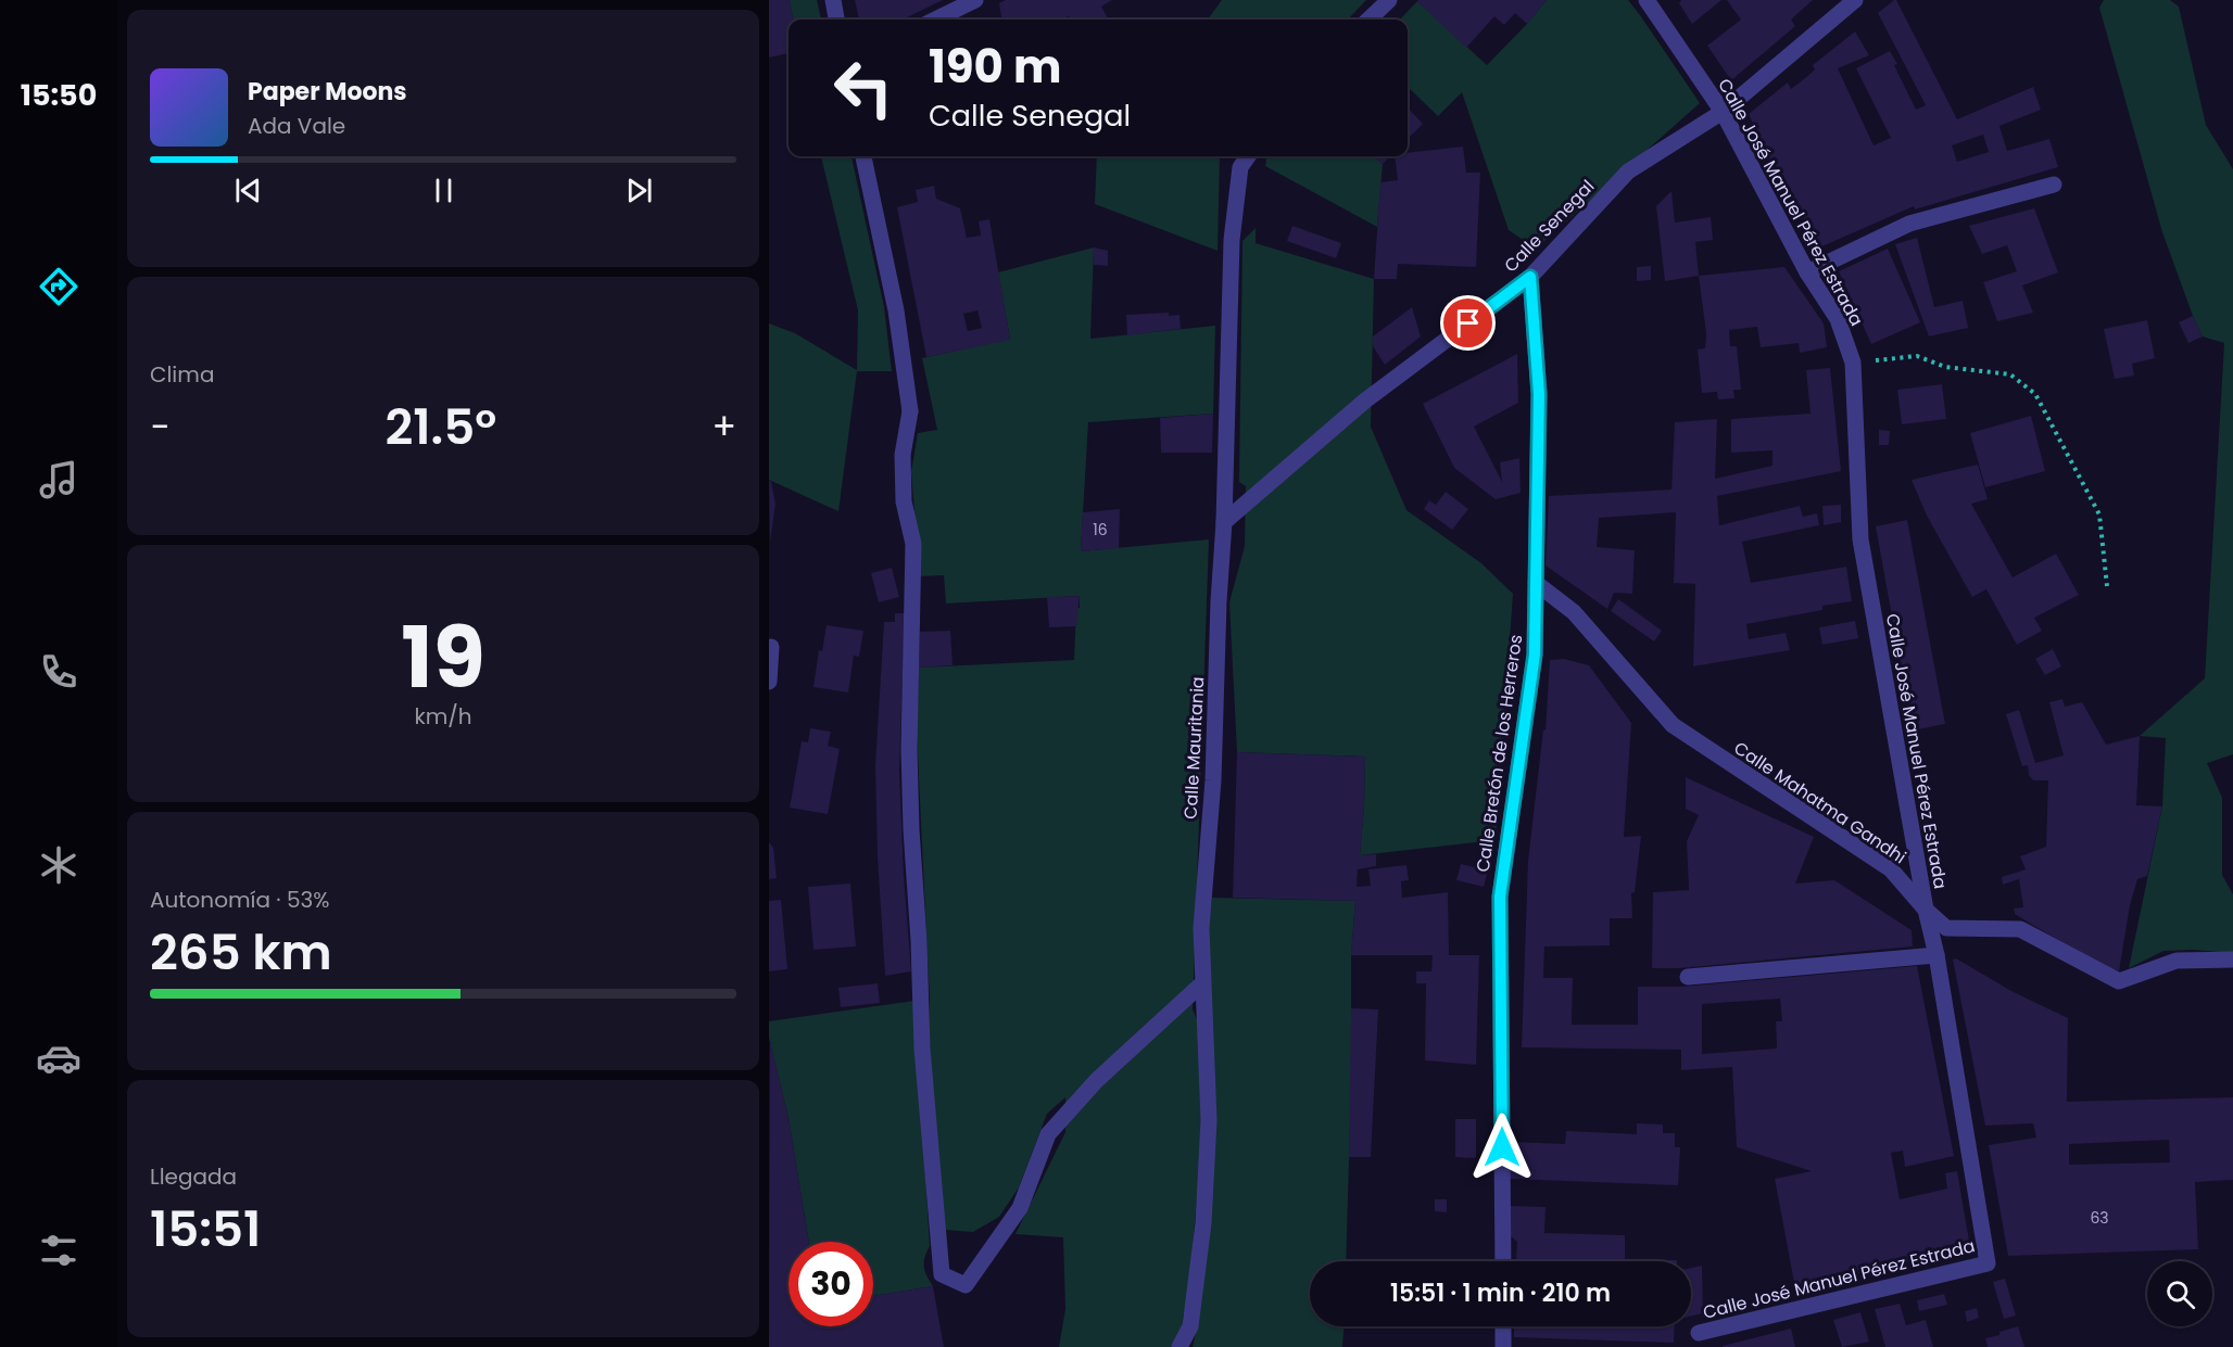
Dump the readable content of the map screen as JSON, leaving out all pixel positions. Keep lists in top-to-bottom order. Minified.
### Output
{"streets":{"street":["Calle José Manuel Pérez Estrada","Calle Senegal","Calle Mauritania","Calle Bretón de los Herreros","Calle Mahatma Gandhi"]},"crossings":[["Calle José Manuel Pérez Estrada","Calle Senegal"],["Calle José Manuel Pérez Estrada","Calle Mahatma Gandhi"],["Calle Senegal","Calle Mauritania"],["Calle Senegal","Calle Bretón de los Herreros"],["Calle Bretón de los Herreros","Calle Mahatma Gandhi"]],"house_numbers":["16","63"],"page":{"tabs":"15:50","turn":["190 m","Calle Senegal"],"song":["Paper Moons","Ada Vale"],"tile":["Clima",["19","km/h"],["Autonomía · 53%","265 km"],["Llegada","15:51"]],"heat":["−","21.5°","+"],"limit":"30","trip":"15:51 · 1 min · 210 m"}}
